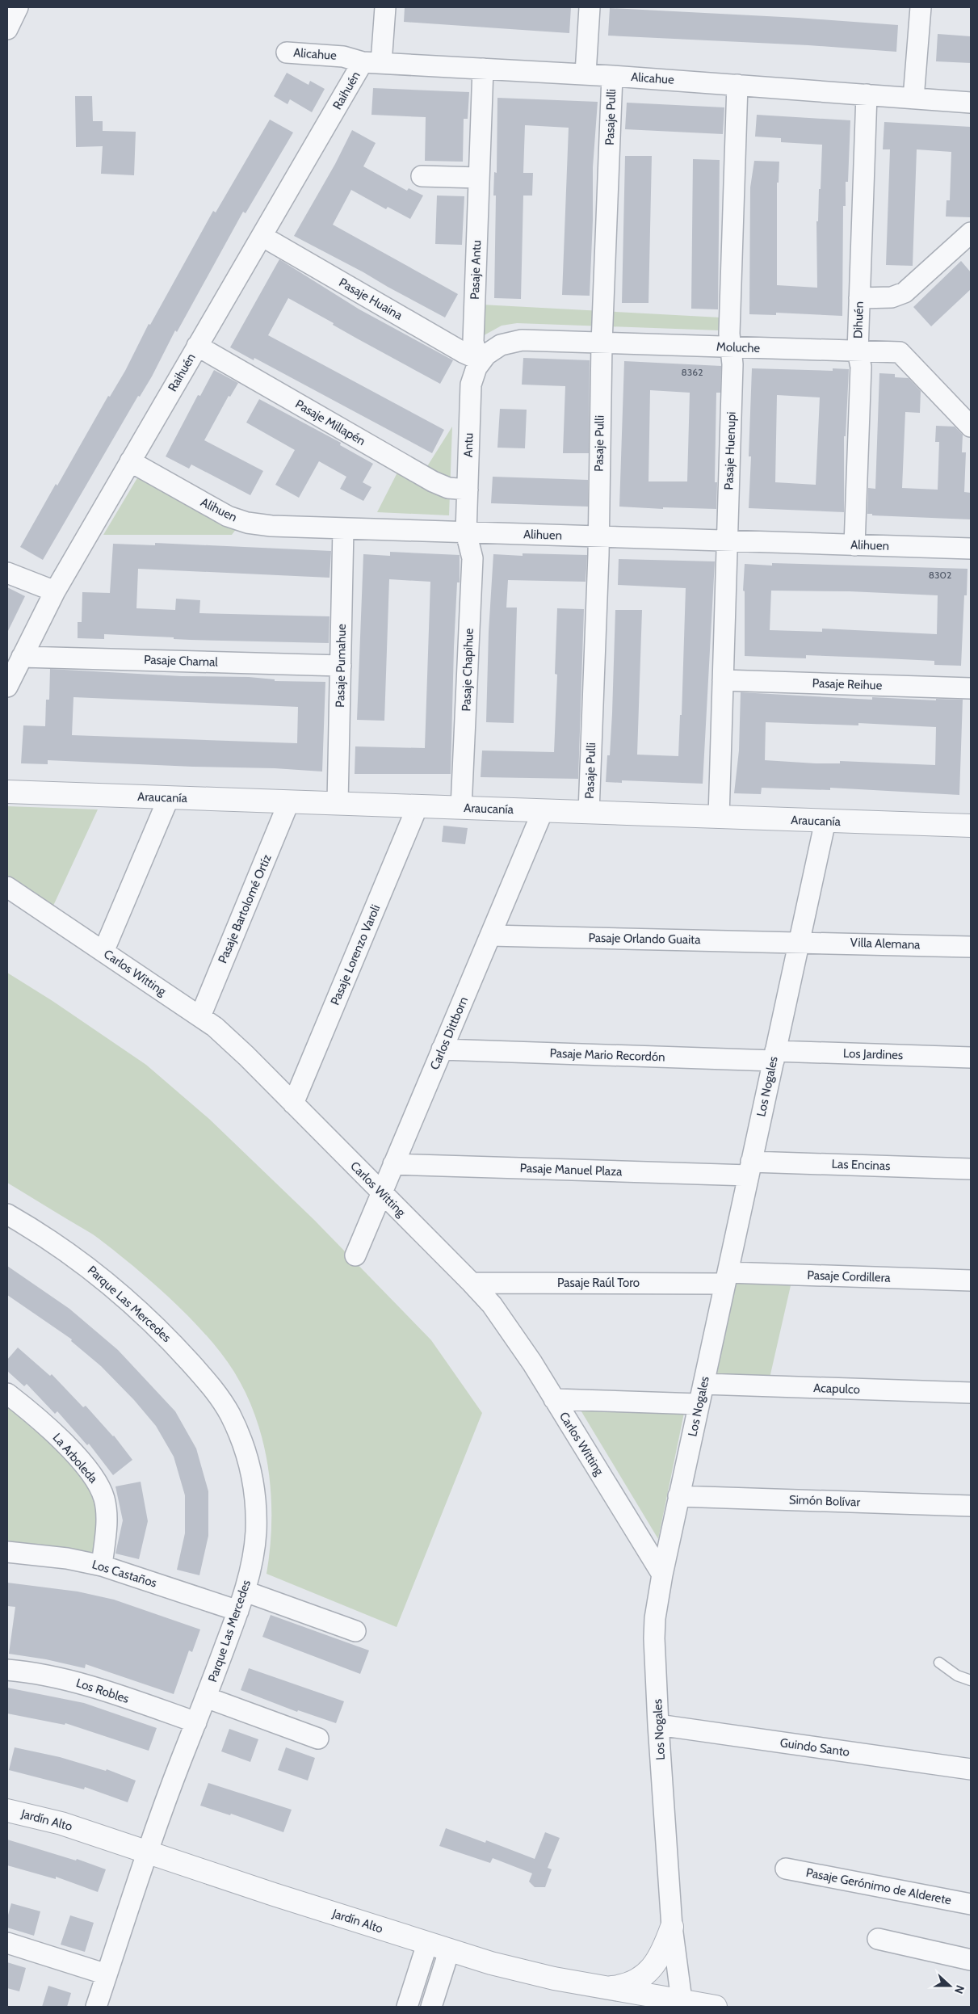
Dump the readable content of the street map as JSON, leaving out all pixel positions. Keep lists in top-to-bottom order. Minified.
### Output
{"streets":{"street":["Alicahue","Raihuén","Pasaje Pulli","Pasaje Antu","Pasaje Huaina","Dihuén","Moluche","Pasaje Millapén","Antu","Pasaje Huenupi","Alihuen","Pasaje Chamal","Pasaje Pumahue","Pasaje Chapihue","Pasaje Reihue","Araucanía","Pasaje Bartolomé Ortíz","Pasaje Orlando Guaita","Villa Alemana","Pasaje Lorenzo Varoli","Carlos Witting","Carlos Dittborn","Los Jardines","Pasaje Mario Recordón","Los Nogales","Las Encinas","Pasaje Manuel Plaza","Pasaje Cordillera","Pasaje Raúl Toro","Parque Las Mercedes","Acapulco","La Arboleda","Simón Bolívar","Los Castaños","Los Robles","Guindo Santo","Jardín Alto","Pasaje Gerónimo de Alderete"]},"crossings":[["Alicahue","Raihuén"],["Alicahue","Pasaje Pulli"],["Alicahue","Pasaje Antu"],["Alicahue","Dihuén"],["Alicahue","Pasaje Huenupi"],["Raihuén","Pasaje Huaina"],["Raihuén","Pasaje Millapén"],["Raihuén","Alihuen"],["Raihuén","Pasaje Chamal"],["Pasaje Pulli","Moluche"],["Pasaje Pulli","Alihuen"],["Pasaje Pulli","Araucanía"],["Pasaje Antu","Pasaje Huaina"],["Pasaje Antu","Moluche"],["Pasaje Antu","Antu"],["Pasaje Huaina","Moluche"],["Pasaje Huaina","Antu"],["Dihuén","Moluche"],["Dihuén","Alihuen"],["Moluche","Antu"],["Moluche","Pasaje Huenupi"],["Pasaje Millapén","Antu"],["Antu","Alihuen"],["Antu","Pasaje Chapihue"],["Pasaje Huenupi","Alihuen"],["Pasaje Huenupi","Pasaje Reihue"],["Pasaje Huenupi","Araucanía"],["Alihuen","Pasaje Pumahue"],["Alihuen","Pasaje Chapihue"],["Pasaje Chamal","Pasaje Pumahue"],["Pasaje Pumahue","Araucanía"],["Pasaje Chapihue","Araucanía"],["Araucanía","Pasaje Bartolomé Ortíz"],["Araucanía","Pasaje Lorenzo Varoli"],["Araucanía","Carlos Dittborn"],["Araucanía","Los Nogales"],["Pasaje Bartolomé Ortíz","Carlos Witting"],["Pasaje Orlando Guaita","Villa Alemana"],["Pasaje Orlando Guaita","Carlos Dittborn"],["Pasaje Orlando Guaita","Los Nogales"],["Villa Alemana","Los Nogales"],["Pasaje Lorenzo Varoli","Carlos Witting"],["Carlos Witting","Carlos Dittborn"],["Carlos Witting","Los Nogales"],["Carlos Witting","Pasaje Raúl Toro"],["Carlos Dittborn","Pasaje Mario Recordón"],["Carlos Dittborn","Pasaje Manuel Plaza"],["Los Jardines","Pasaje Mario Recordón"],["Los Jardines","Los Nogales"],["Pasaje Mario Recordón","Los Nogales"],["Los Nogales","Las Encinas"],["Los Nogales","Pasaje Manuel Plaza"],["Los Nogales","Pasaje Cordillera"],["Los Nogales","Pasaje Raúl Toro"],["Los Nogales","Acapulco"],["Los Nogales","Simón Bolívar"],["Los Nogales","Guindo Santo"],["Los Nogales","Jardín Alto"],["Las Encinas","Pasaje Manuel Plaza"],["Pasaje Cordillera","Pasaje Raúl Toro"],["Parque Las Mercedes","Los Castaños"],["Parque Las Mercedes","Los Robles"],["Parque Las Mercedes","Jardín Alto"],["La Arboleda","Los Castaños"]],"house_numbers":["8362","8302"],"north":"right"}
